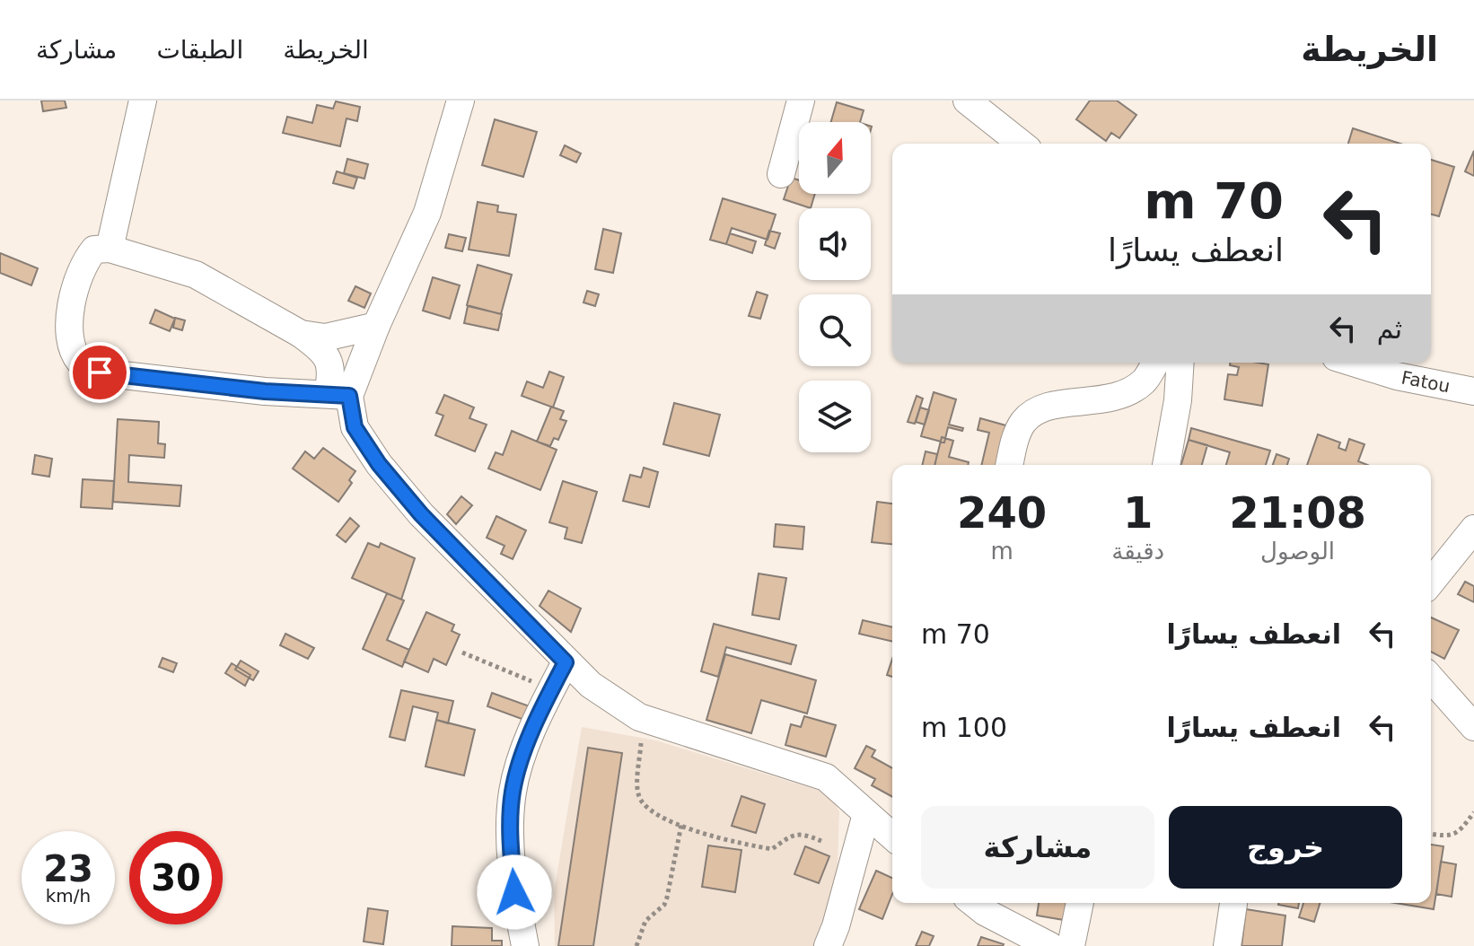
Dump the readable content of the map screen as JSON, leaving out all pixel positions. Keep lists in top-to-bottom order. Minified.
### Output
{"streets":{"street":["Fatou"]},"north":"top","page":{"header":"الخريطة","nav":["الخريطة","الطبقات","مشاركة"],"turn":["70 m","انعطف يسارًا"],"then":"ثم","eta":["21:08","الوصول","1","دقيقة","240","m"],"list":[{"name":"انعطف يسارًا","value":"70 m"},{"name":"انعطف يسارًا","value":"100 m"}],"buttons":["خروج","مشاركة"],"speed":"23 km/h","limit":"30"}}
